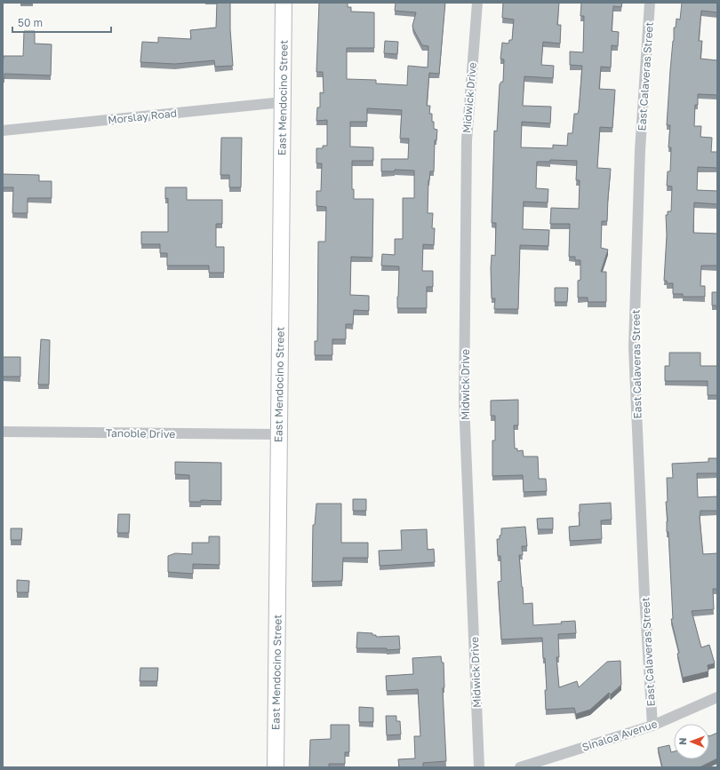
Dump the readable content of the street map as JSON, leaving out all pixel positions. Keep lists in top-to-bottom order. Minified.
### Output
{"streets":{"street":["East Calaveras Street","East Mendocino Street","Midwick Drive","Morslay Road","Tanoble Drive","Sinaloa Avenue"]},"crossings":[["East Calaveras Street","Sinaloa Avenue"],["East Mendocino Street","Morslay Road"],["East Mendocino Street","Tanoble Drive"]],"scale_bar":"50 m","north":"left"}
